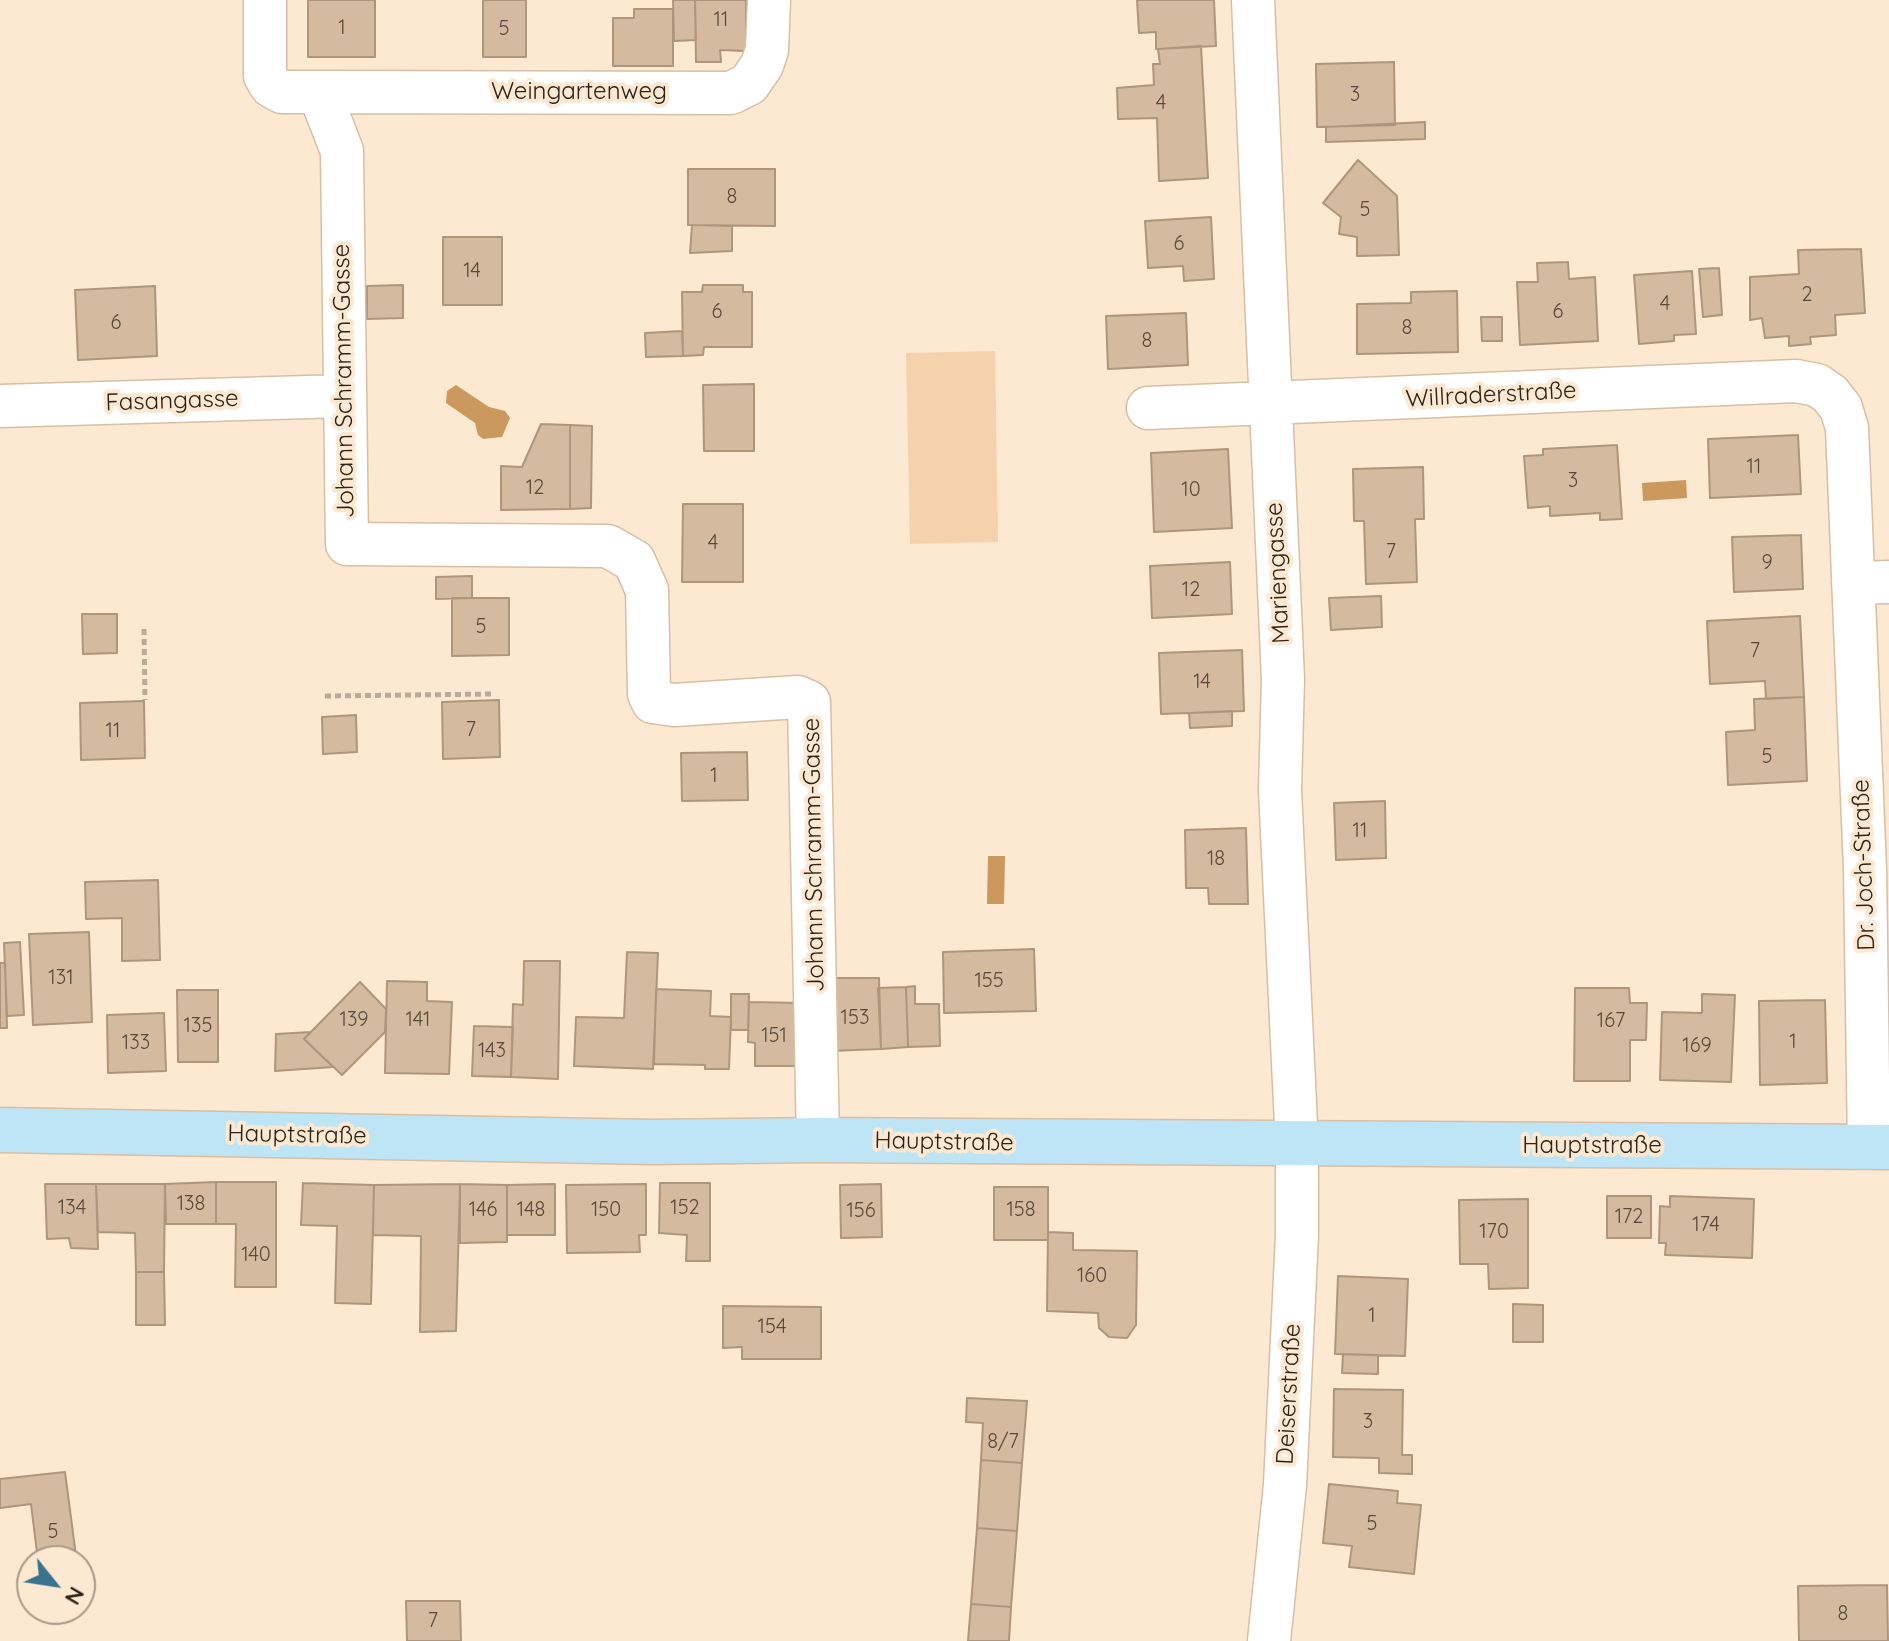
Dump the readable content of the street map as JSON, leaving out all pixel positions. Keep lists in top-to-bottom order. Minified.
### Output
{"streets":{"main road":["Hauptstraße"],"street":["Weingartenweg","Johann Schramm-Gasse","Willraderstraße","Fasangasse","Mariengasse","Dr. Joch-Straße","Deiserstraße"]},"crossings":[["Weingartenweg","Johann Schramm-Gasse"],["Johann Schramm-Gasse","Fasangasse"],["Johann Schramm-Gasse","Hauptstraße"],["Willraderstraße","Mariengasse"],["Willraderstraße","Dr. Joch-Straße"],["Mariengasse","Hauptstraße"],["Mariengasse","Deiserstraße"],["Dr. Joch-Straße","Hauptstraße"],["Hauptstraße","Deiserstraße"]],"house_numbers":["11","1","5","3","4","8","5","6","14","2","4","6","6","6","8","8","11","3","12","10","4","7","9","12","5","7","14","7","11","5","1","11","18","131","155","153","139","141","167","135","151","1","133","169","143","138","134","152","146","148","150","158","156","172","174","170","140","160","1","154","3","8/7","5","5","8","7"],"north":"bottom right"}
